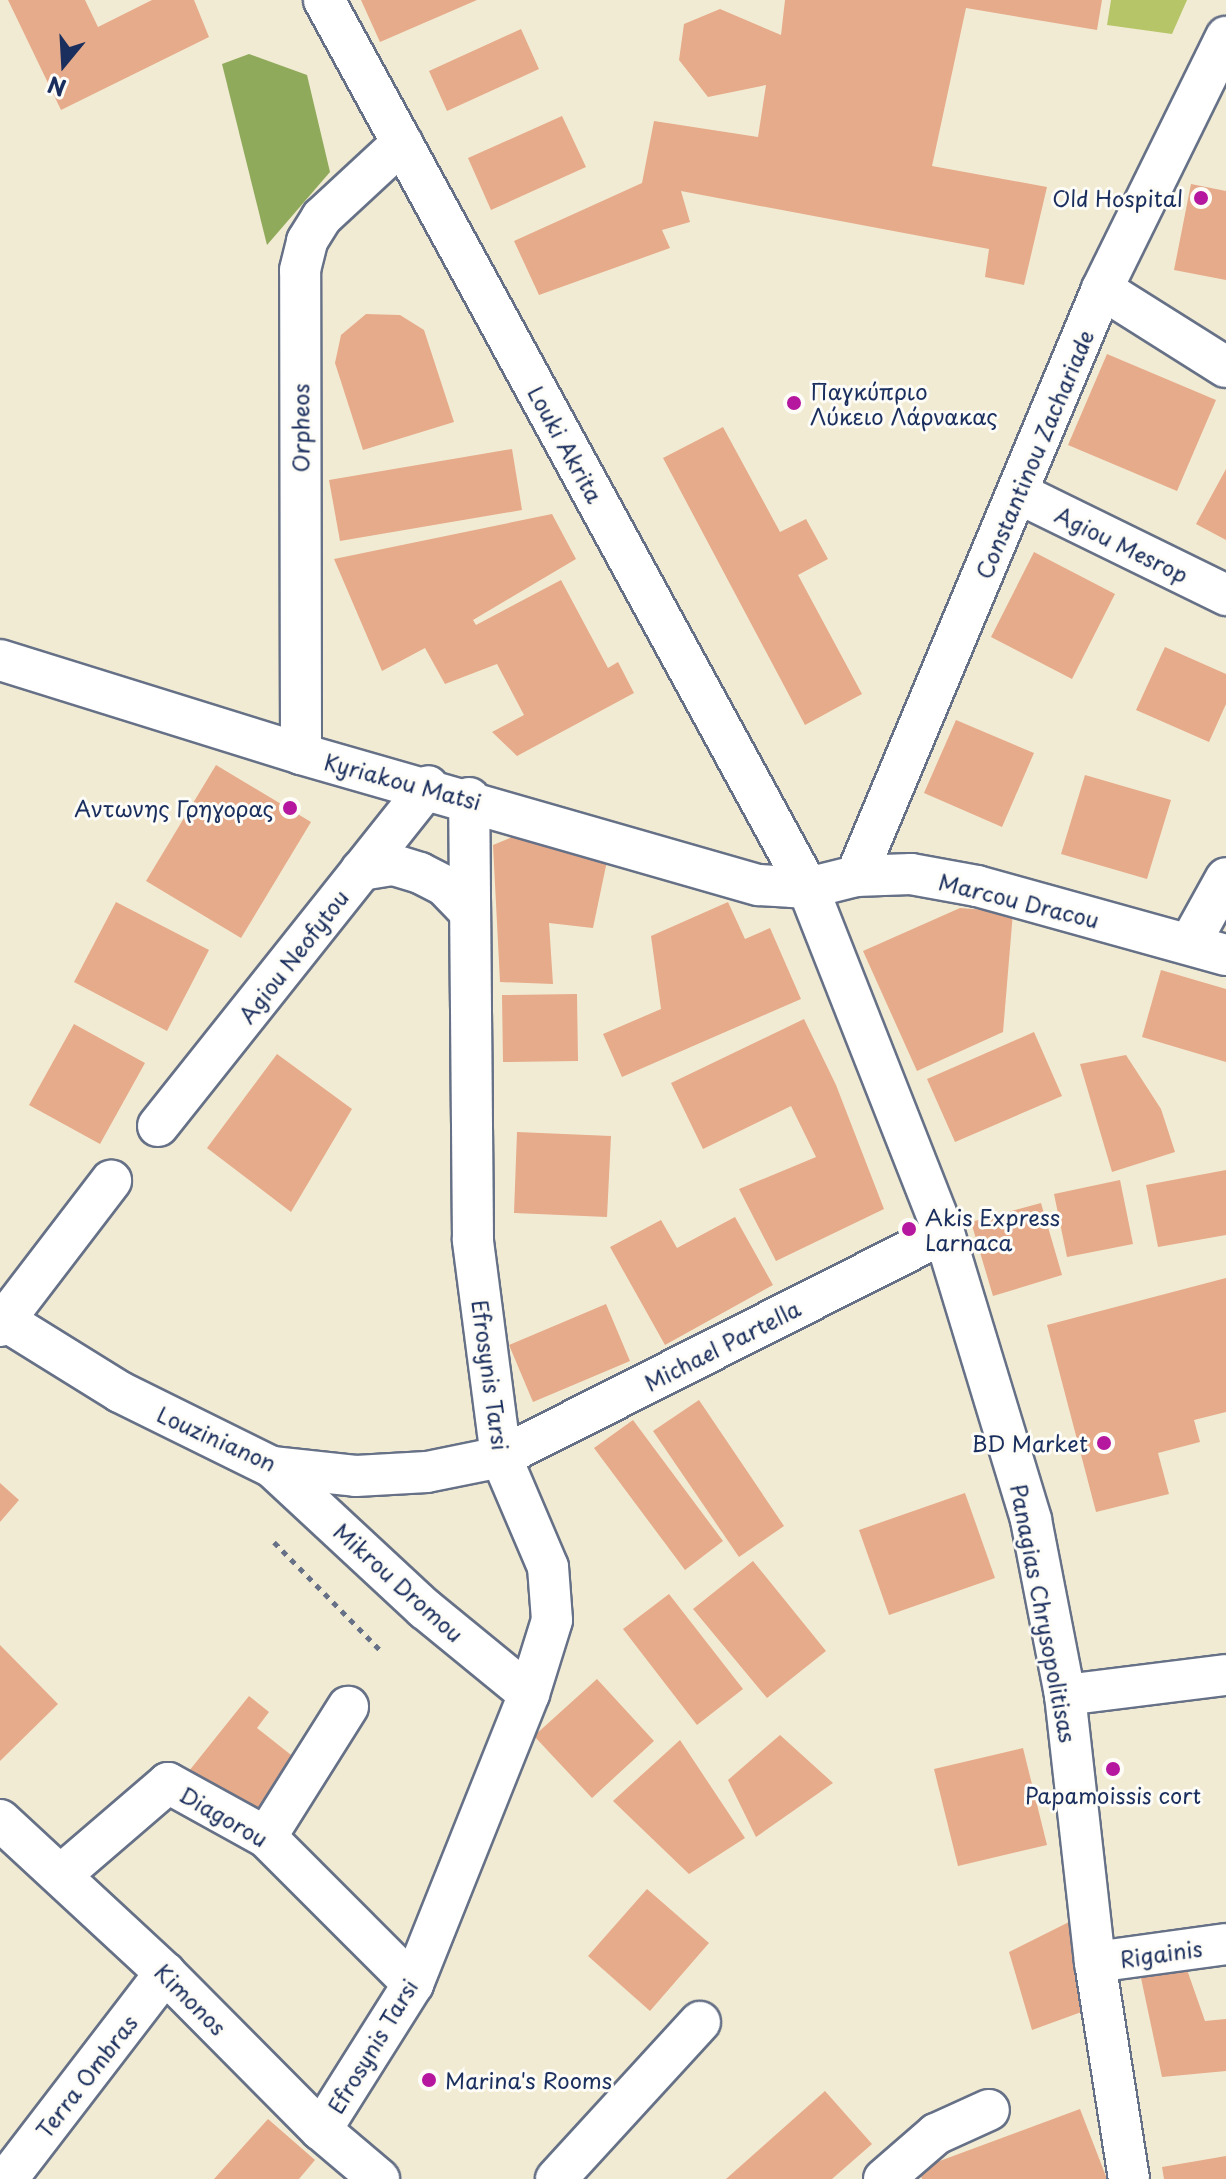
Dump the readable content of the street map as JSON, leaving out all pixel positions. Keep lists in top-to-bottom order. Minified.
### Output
{"streets":{"street":["Orpheos","Louki Akrita","Constantinou Zachariade","Agiou Mesrop","Kyriakou Matsi","Marcou Dracou","Agiou Neofytou","Michael Partella","Efrosynis Tarsi","Louzinianon","Mikrou Dromou","Panagias Chrysopolitisas","Diagorou","Rigainis","Kimonos","Terra Ombras"]},"crossings":[["Orpheos","Louki Akrita"],["Orpheos","Kyriakou Matsi"],["Louki Akrita","Kyriakou Matsi"],["Louki Akrita","Marcou Dracou"],["Louki Akrita","Panagias Chrysopolitisas"],["Constantinou Zachariade","Agiou Mesrop"],["Constantinou Zachariade","Marcou Dracou"],["Kyriakou Matsi","Marcou Dracou"],["Kyriakou Matsi","Agiou Neofytou"],["Kyriakou Matsi","Efrosynis Tarsi"],["Kyriakou Matsi","Panagias Chrysopolitisas"],["Marcou Dracou","Panagias Chrysopolitisas"],["Michael Partella","Efrosynis Tarsi"],["Michael Partella","Louzinianon"],["Michael Partella","Panagias Chrysopolitisas"],["Efrosynis Tarsi","Louzinianon"],["Efrosynis Tarsi","Mikrou Dromou"],["Efrosynis Tarsi","Diagorou"],["Efrosynis Tarsi","Kimonos"],["Louzinianon","Mikrou Dromou"],["Panagias Chrysopolitisas","Rigainis"],["Diagorou","Kimonos"],["Kimonos","Terra Ombras"]],"places":["Old Hospital","Παγκύπριο Λύκειο Λάρνακας","Αντωνης Γρηγορας","Akis Express Larnaca","BD Market","Papamoissis cort","Marina's Rooms"],"north":"bottom"}
